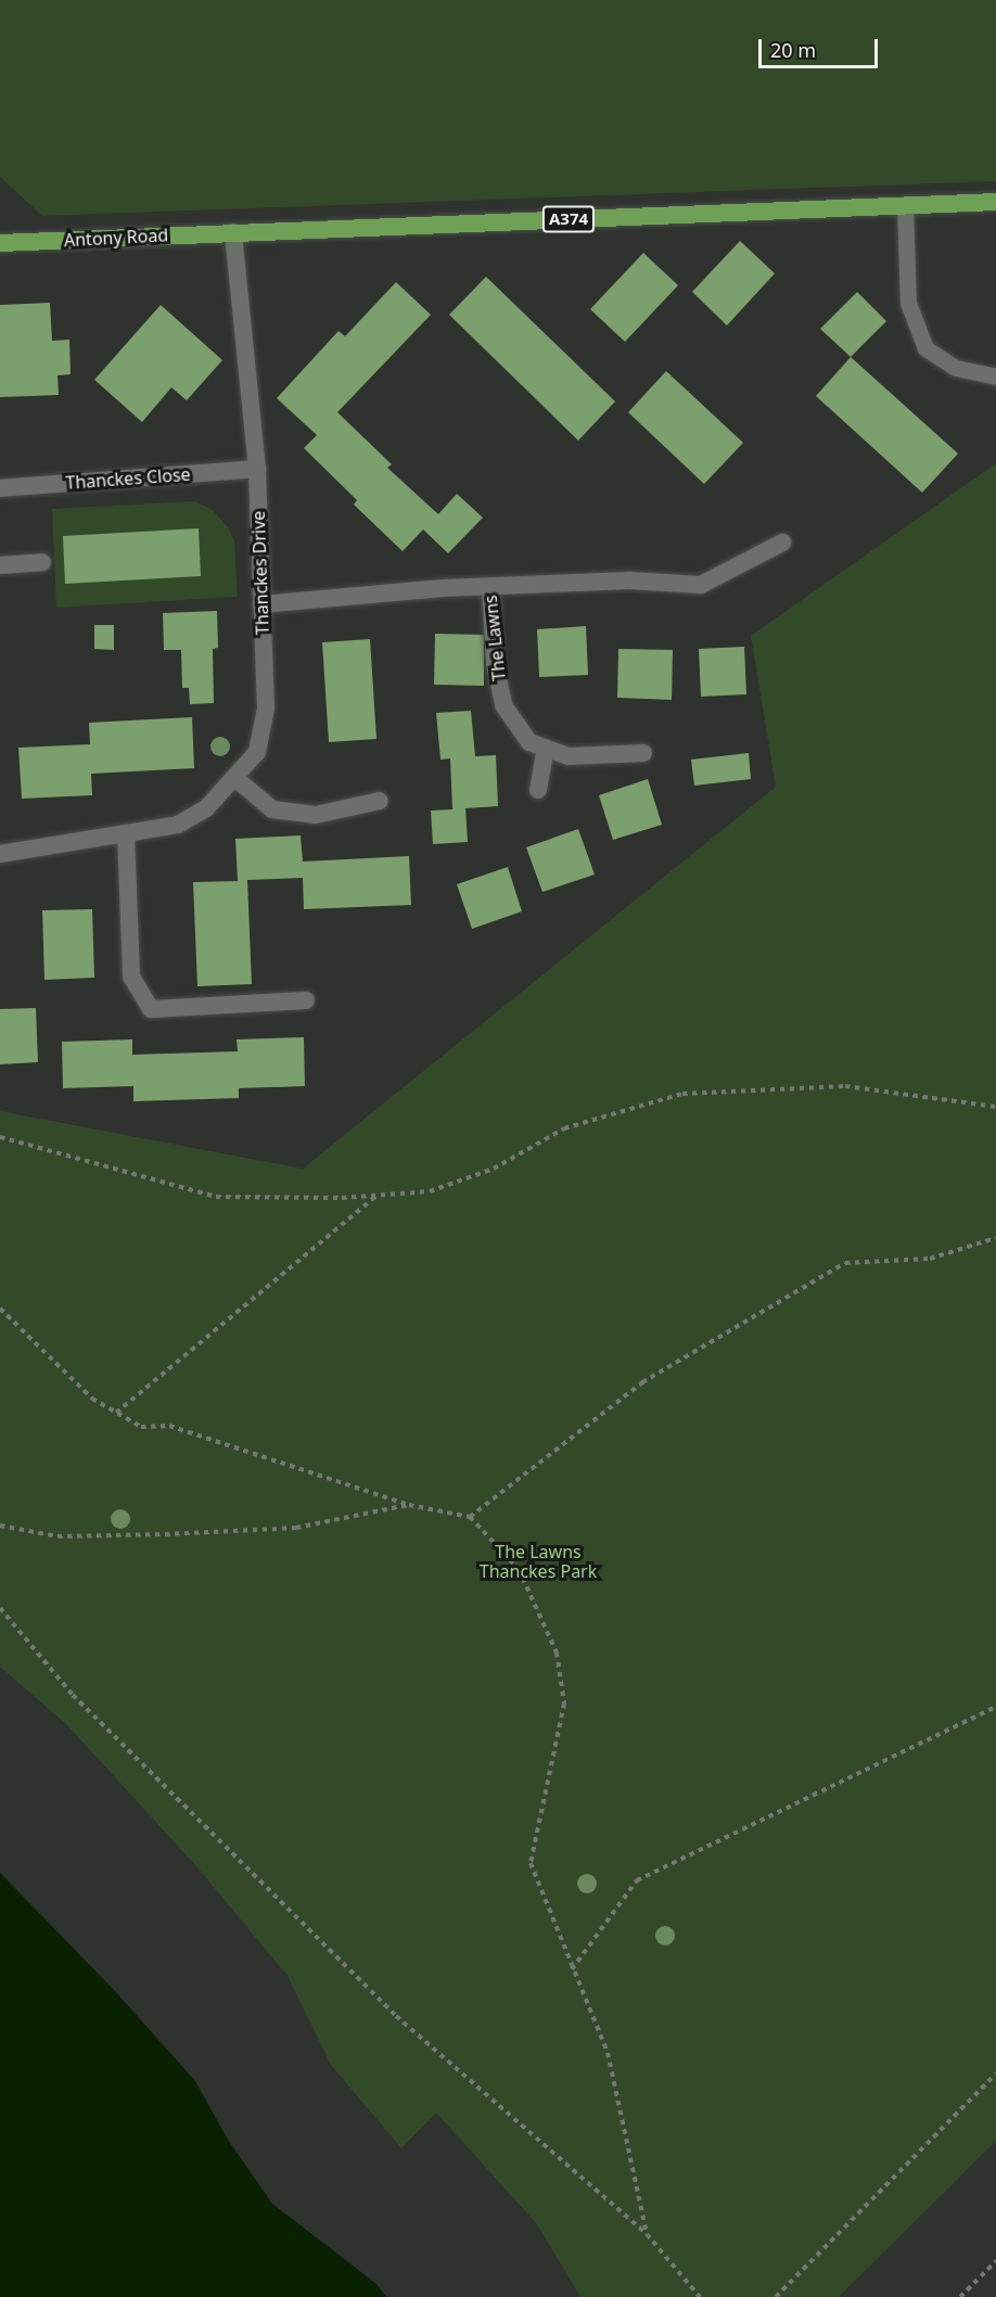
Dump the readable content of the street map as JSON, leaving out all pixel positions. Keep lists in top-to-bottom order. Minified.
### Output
{"streets":{"main road":["A374","Antony Road"],"street":["Thanckes Close","Thanckes Drive","The Lawns"]},"crossings":[["A374","Antony Road"],["A374","Thanckes Drive"],["Antony Road","Thanckes Drive"],["Thanckes Close","Thanckes Drive"]],"parks":["The Lawns Thanckes Park"],"scale_bar":"20 m"}
